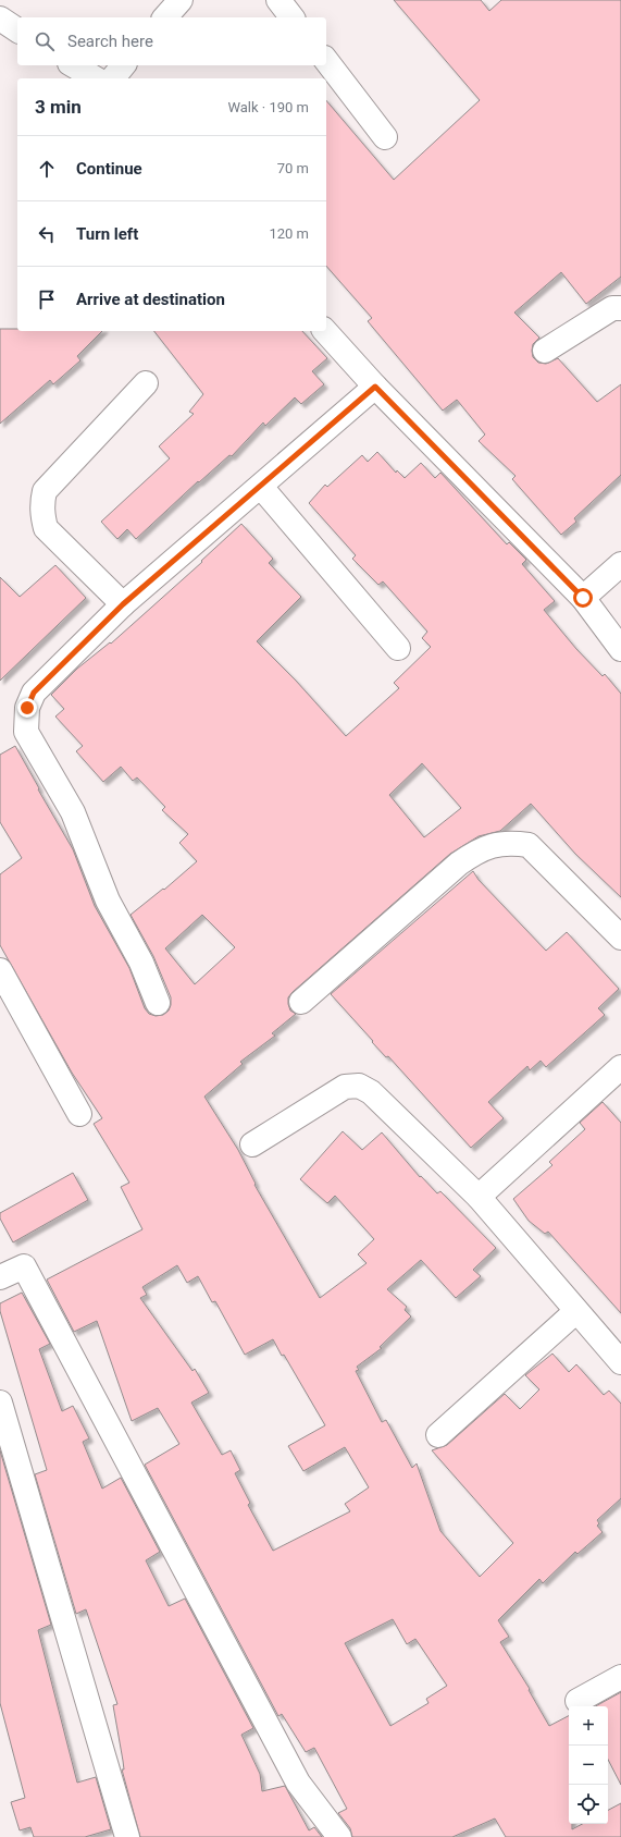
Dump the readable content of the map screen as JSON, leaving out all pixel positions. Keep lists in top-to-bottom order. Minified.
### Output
{"page":{"search":"Search here","heading":["3 min","Walk · 190 m"],"list":[["Continue","70 m"],["Turn left","120 m"],"Arrive at destination"],"map_buttons":["+","−"]}}
